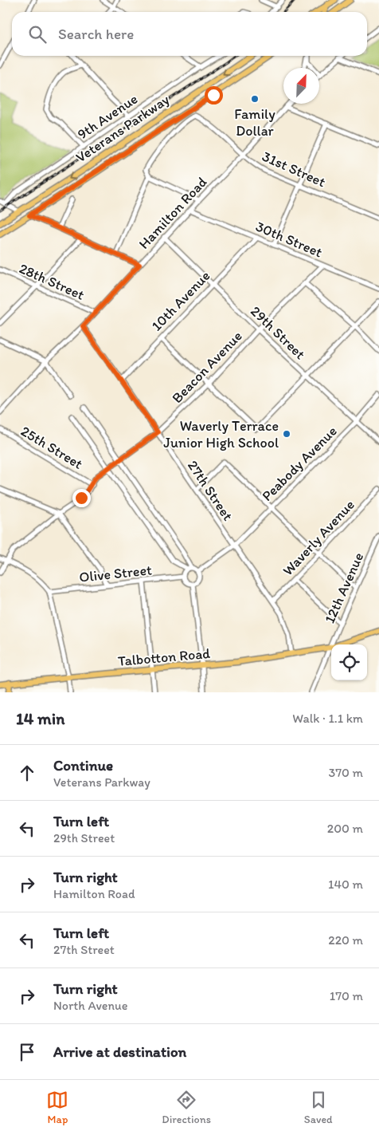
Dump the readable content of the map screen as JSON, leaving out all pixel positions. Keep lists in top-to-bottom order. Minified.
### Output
{"streets":{"main road":["Veterans Parkway","Talbotton Road"],"street":["9th Avenue","31st Street","Hamilton Road","30th Street","28th Street","10th Avenue","29th Street","Beacon Avenue","25th Street","Peabody Avenue","27th Street","Waverly Avenue","Olive Street","12th Avenue"]},"crossings":[["31st Street","Hamilton Road"],["Hamilton Road","30th Street"],["Hamilton Road","28th Street"],["Hamilton Road","29th Street"],["Hamilton Road","27th Street"],["30th Street","10th Avenue"],["30th Street","Beacon Avenue"],["10th Avenue","29th Street"],["10th Avenue","27th Street"],["29th Street","Beacon Avenue"],["29th Street","Peabody Avenue"],["Beacon Avenue","25th Street"],["Beacon Avenue","27th Street"],["Peabody Avenue","27th Street"],["27th Street","Waverly Avenue"],["27th Street","Talbotton Road"],["12th Avenue","Talbotton Road"]],"places":["Family Dollar","Waverly Terrace Junior High School"],"north":"top right","page":{"search":"Search here","heading":["14 min","Walk · 1.1 km"],"list":[["Continue","Veterans Parkway","370 m"],["Turn left","29th Street","200 m"],["Turn right","Hamilton Road","140 m"],["Turn left","27th Street","220 m"],["Turn right","North Avenue","170 m"],"Arrive at destination"],"nav":["Map","Directions","Saved"]}}
